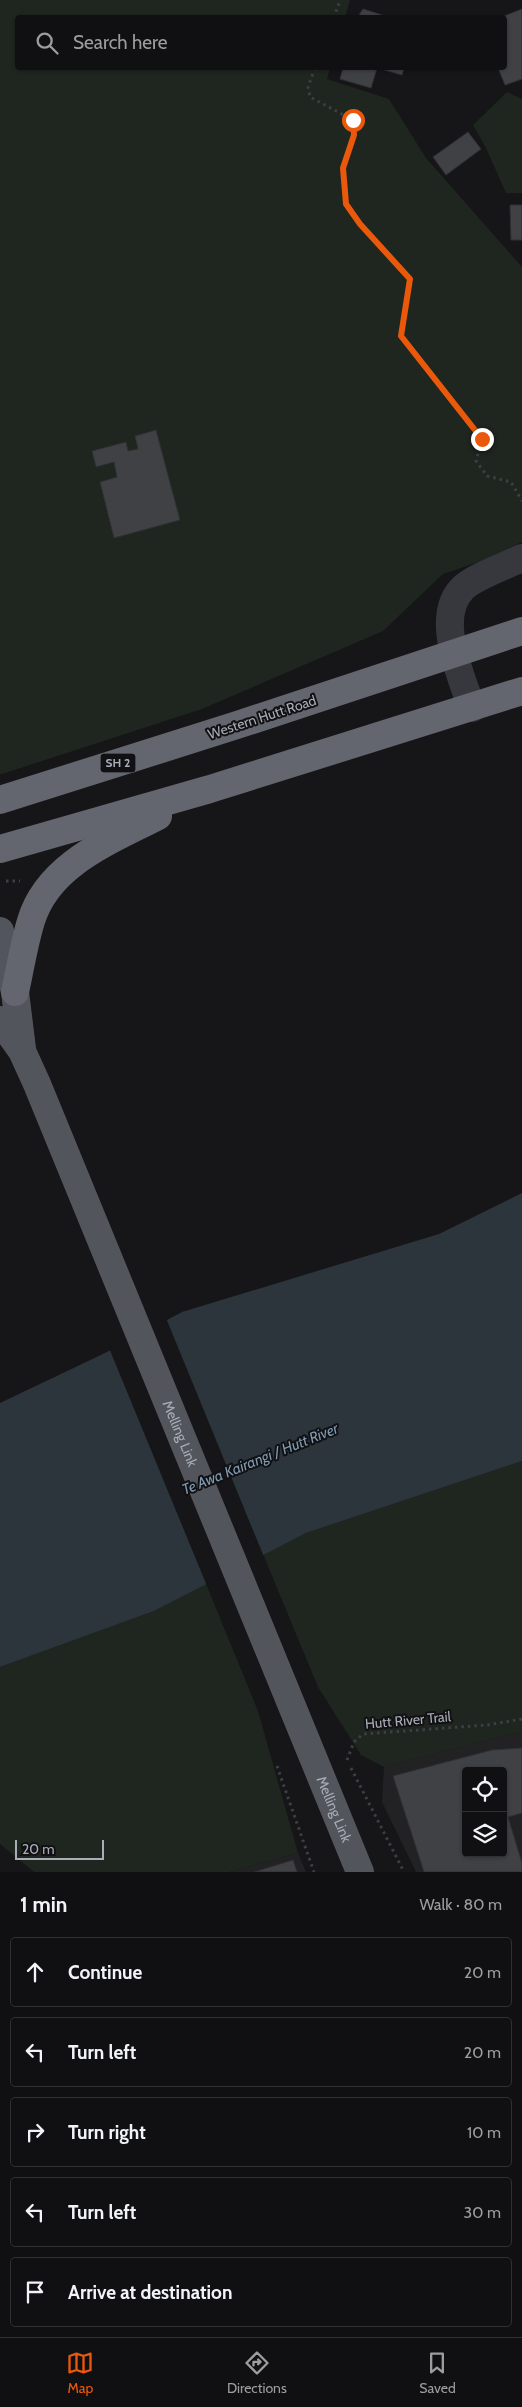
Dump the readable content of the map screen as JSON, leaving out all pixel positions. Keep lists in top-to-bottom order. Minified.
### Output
{"streets":{"highway":["Western Hutt Road","SH 2"],"main road":["Melling Link"],"path":["Hutt River Trail"]},"water":["Te Awa Kairangi / Hutt River"],"scale_bar":"20 m","page":{"search":"Search here","scale":"20 m","heading":["1 min","Walk · 80 m"],"list":[["Continue","20 m"],["Turn left","20 m"],["Turn right","10 m"],["Turn left","30 m"],"Arrive at destination"],"nav":["Map","Directions","Saved"]}}
